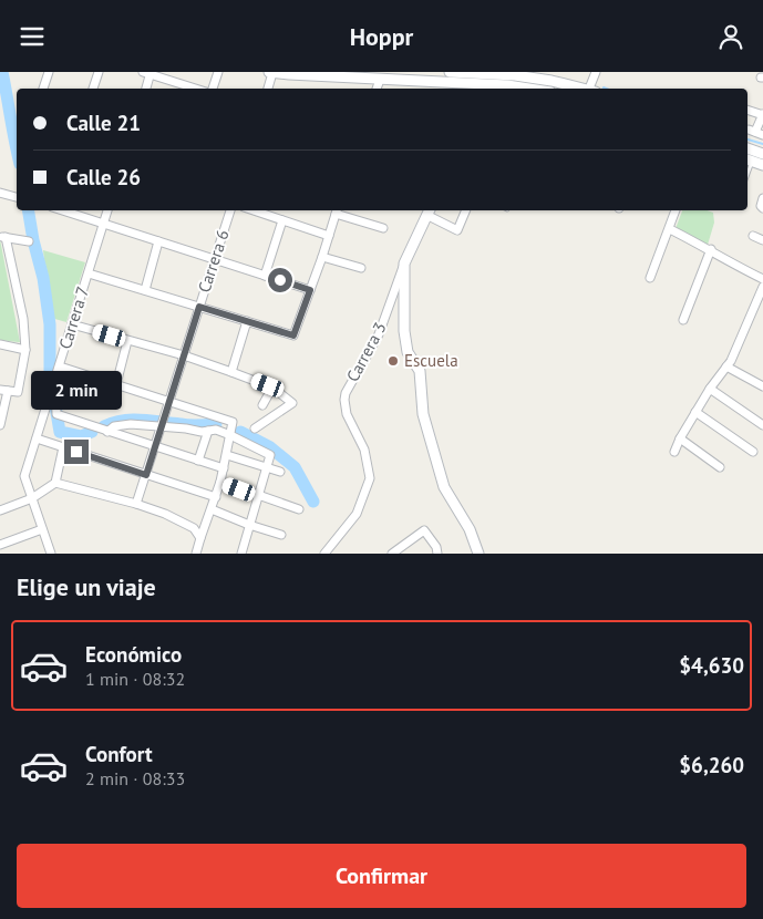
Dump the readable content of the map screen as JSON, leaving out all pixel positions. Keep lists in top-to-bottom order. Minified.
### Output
{"streets":{"main road":["Carrera 3"],"street":["Carrera 6","Carrera 7"]},"places":["Escuela"],"page":{"header":"Hoppr","banner":["Calle 21","Calle 26"],"bubble":"2 min","heading":"Elige un viaje","list":[{"name":"Económico","note":"1 min · 08:32","value":"$4,630"},{"name":"Confort","note":"2 min · 08:33","value":"$6,260"}],"buttons":"Confirmar"}}
